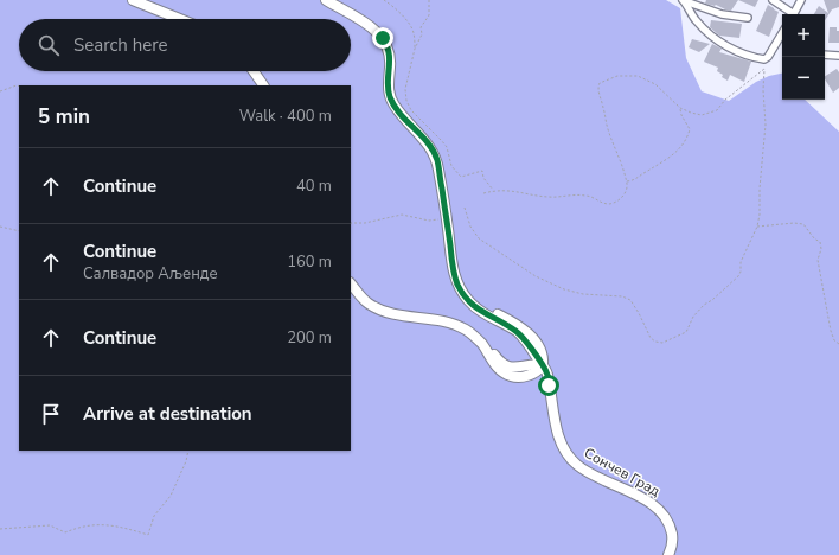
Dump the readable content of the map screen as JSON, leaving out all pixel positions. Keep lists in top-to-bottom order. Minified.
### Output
{"streets":{"main road":["Сончев Град"]},"page":{"map_buttons":["+","−"],"search":"Search here","heading":["5 min","Walk · 400 m"],"list":[["Continue","40 m"],["Continue","Салвадор Аљенде","160 m"],["Continue","200 m"],"Arrive at destination"]}}
